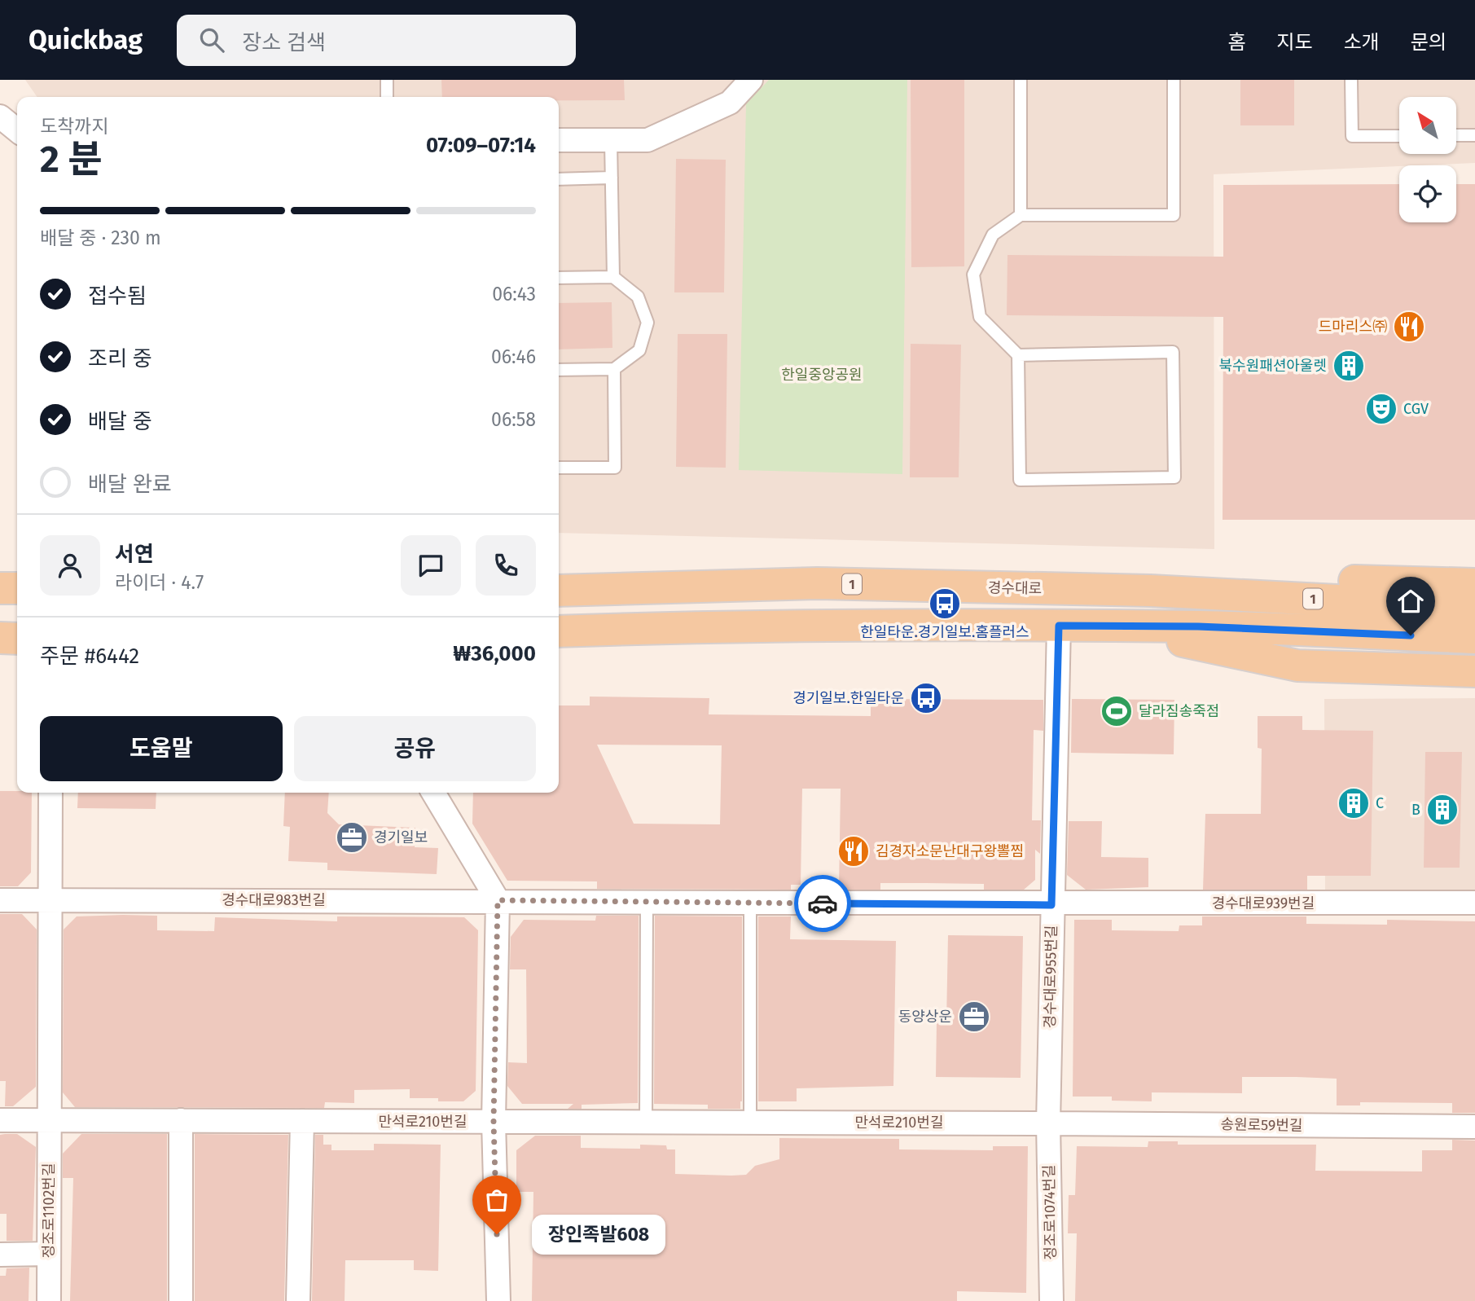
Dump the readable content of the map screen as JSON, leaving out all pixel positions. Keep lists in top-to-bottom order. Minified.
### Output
{"streets":{"main road":["1","경수대로"],"street":["경수대로983번길","경수대로939번길","경수대로955번길","만석로210번길","송원로59번길","정조로1102번길","정조로1074번길"]},"crossings":[["경수대로983번길","경수대로939번길"],["경수대로939번길","경수대로955번길"],["경수대로955번길","만석로210번길"],["경수대로955번길","송원로59번길"],["경수대로955번길","정조로1074번길"],["만석로210번길","송원로59번길"],["만석로210번길","정조로1102번길"],["만석로210번길","정조로1074번길"],["송원로59번길","정조로1074번길"]],"parks":["한일중앙공원"],"places":{"restaurant":["드마리스㈜","김경자소문난대구왕뽈찜"],"building":["북수원패션아울렛","C","B"],"theatre":["CGV"],"bus stop":["한일타운.경기일보.홈플러스","경기일보.한일타운"],"sports":["달라짐송죽점"],"office":["경기일보","동양상운"],"other":["장인족발608"]},"north":"top left","page":{"header":"Quickbag","search":"장소 검색","nav":["홈","지도","소개","문의"],"heading":["2 분","도착까지","07:09–07:14"],"panel":["서연","라이더 · 4.7","주문 #6442","₩36,000"],"bar":"배달 중 · 230 m","list":[["접수됨","06:43"],["조리 중","06:46"],["배달 중","06:58"],"배달 완료"],"buttons":["도움말","공유"],"bubble":"장인족발608"}}
